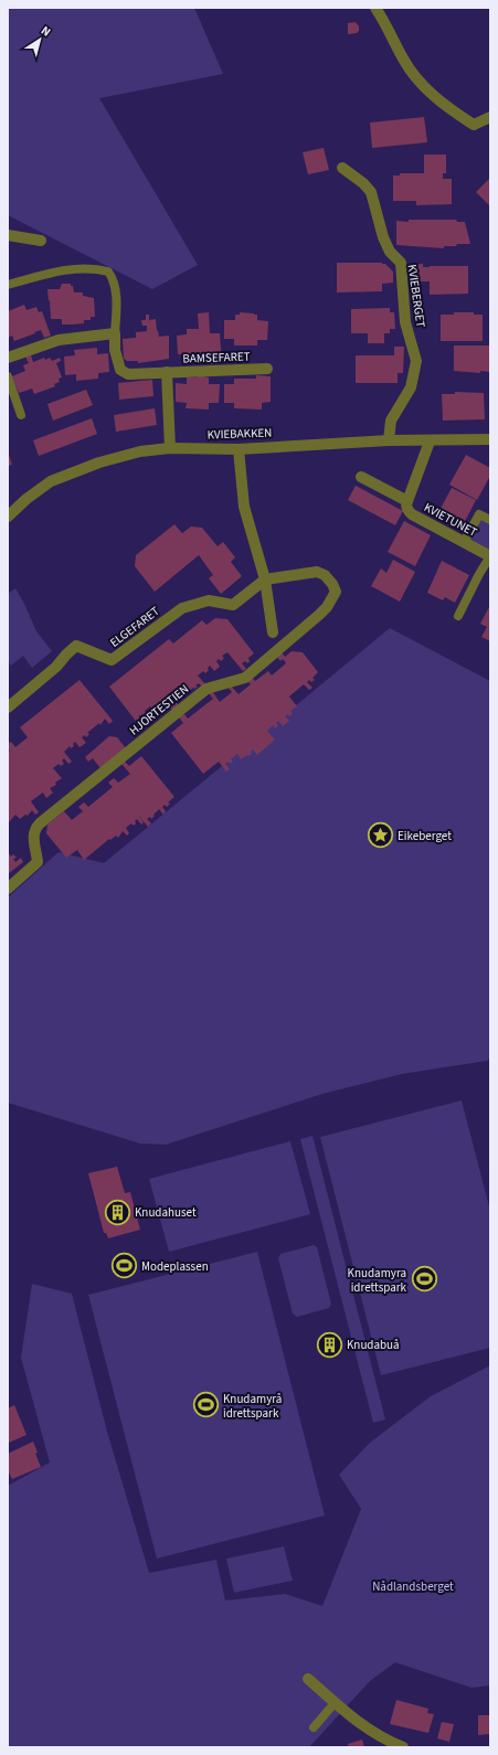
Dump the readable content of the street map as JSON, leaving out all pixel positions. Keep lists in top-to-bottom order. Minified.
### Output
{"streets":{"street":["KVIEBERGET","BAMSEFARET","KVIEBAKKEN","KVIETUNET","ELGEFARET","HJORTESTIEN"]},"crossings":[["KVIEBERGET","KVIEBAKKEN"],["BAMSEFARET","KVIEBAKKEN"],["KVIEBAKKEN","KVIETUNET"],["ELGEFARET","HJORTESTIEN"]],"parks":["Nådlandsberget"],"places":{"place":["Eikeberget"],"building":["Knudahuset","Knudabuå"],"sports":["Modeplassen","Knudamyra idrettspark","Knudamyrå idrettspark"]},"north":"top right"}
